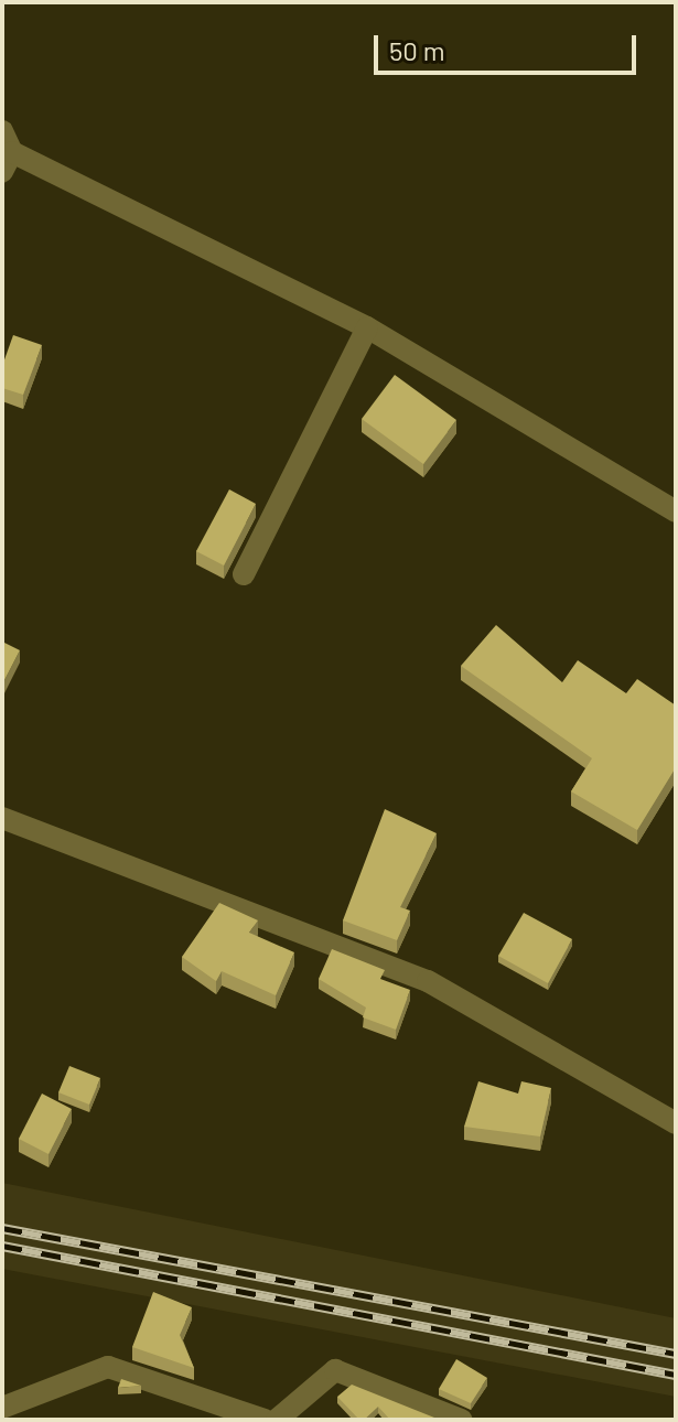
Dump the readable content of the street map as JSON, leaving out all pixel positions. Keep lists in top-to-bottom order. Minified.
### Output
{"scale_bar":"50 m"}
